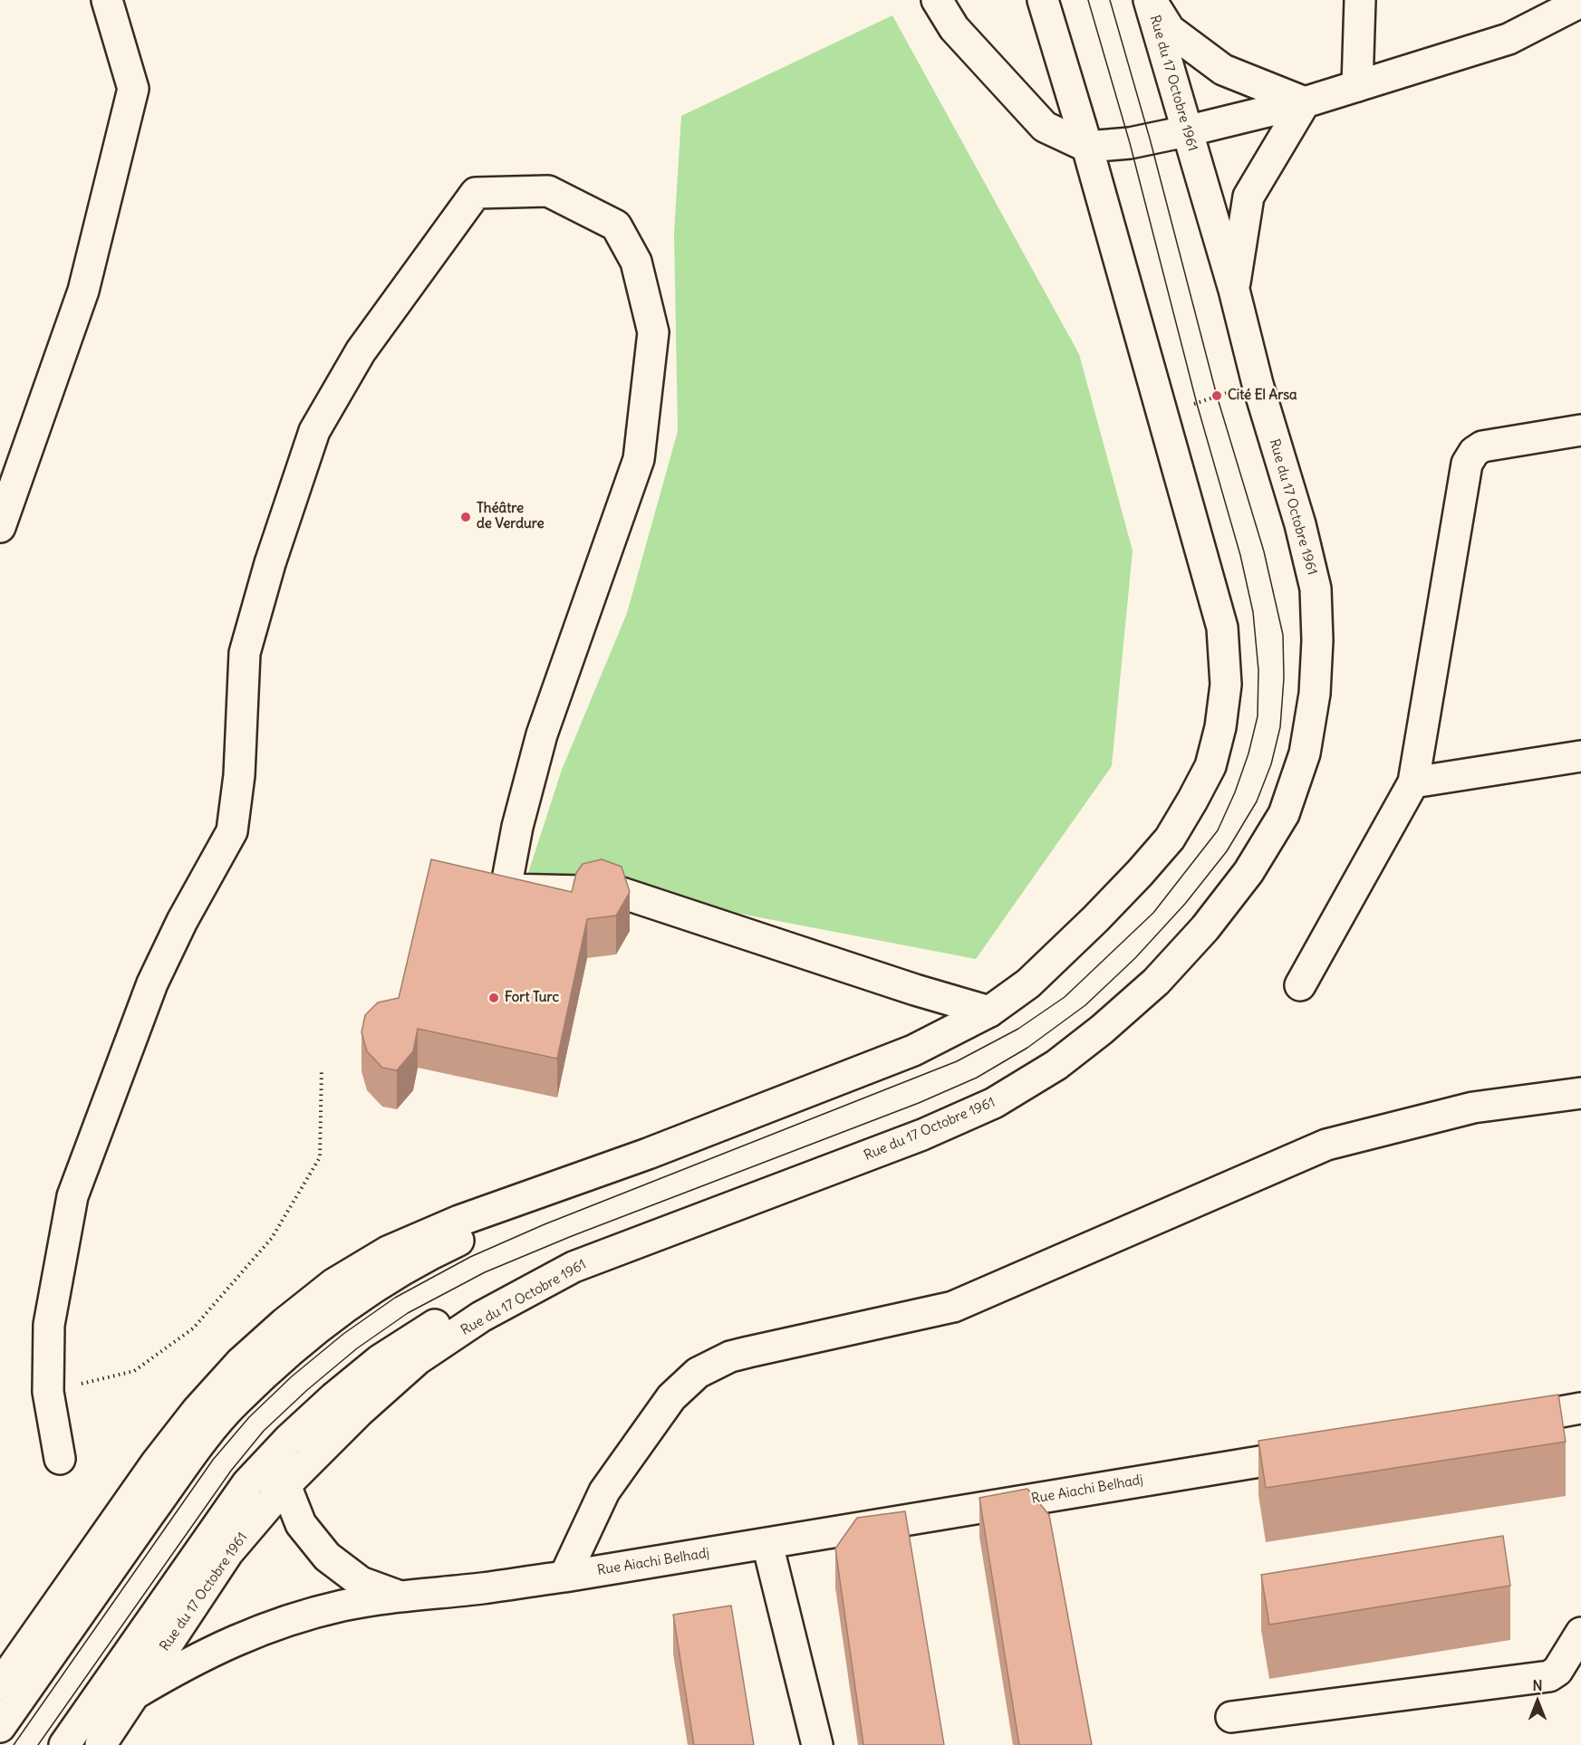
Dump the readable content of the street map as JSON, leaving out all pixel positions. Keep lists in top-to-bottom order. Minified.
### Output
{"streets":{"main road":["Rue du 17 Octobre 1961","Rue Aiachi Belhadj"]},"crossings":[["Rue du 17 Octobre 1961","Rue Aiachi Belhadj"]],"places":["Cité El Arsa","Théâtre de Verdure","Fort Turc"],"north":"top"}
